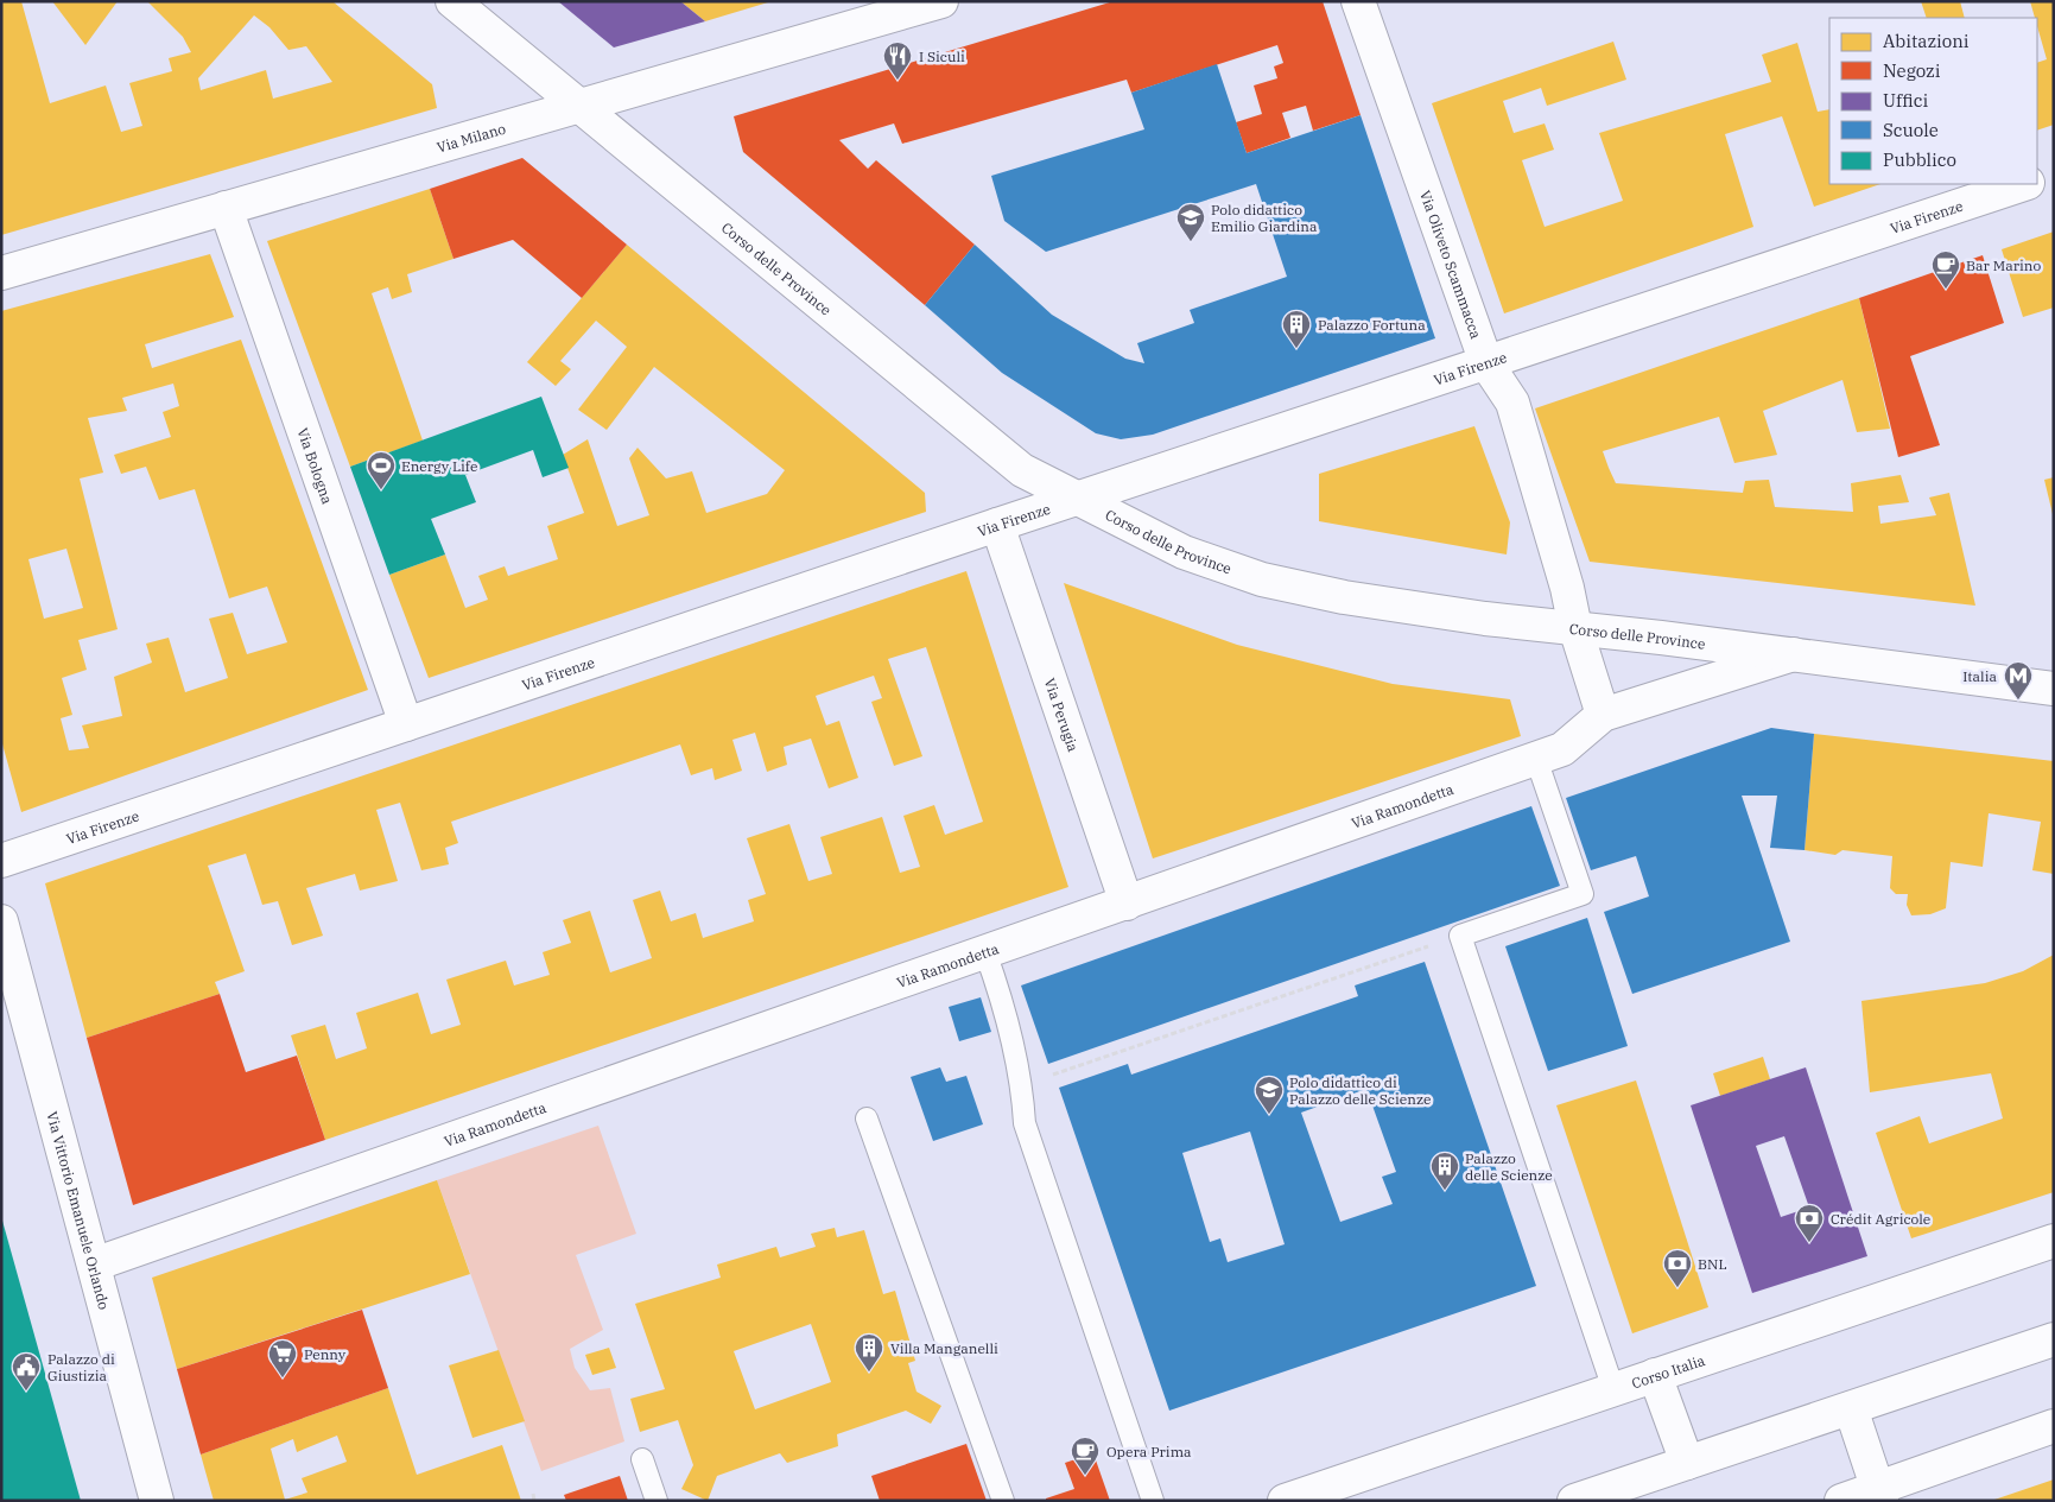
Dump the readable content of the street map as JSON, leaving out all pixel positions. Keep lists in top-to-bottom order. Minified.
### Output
{"streets":{"street":["Via Milano","Via Firenze","Via Oliveto Scammacca","Corso delle Province","Via Bologna","Via Perugia","Via Ramondetta","Via Vittorio Emanuele Orlando","Corso Italia"]},"crossings":[["Via Milano","Corso delle Province"],["Via Milano","Via Bologna"],["Via Firenze","Via Oliveto Scammacca"],["Via Firenze","Corso delle Province"],["Via Firenze","Via Bologna"],["Via Firenze","Via Perugia"],["Via Oliveto Scammacca","Corso delle Province"],["Via Oliveto Scammacca","Via Ramondetta"],["Corso delle Province","Via Ramondetta"],["Via Perugia","Via Ramondetta"],["Via Ramondetta","Via Vittorio Emanuele Orlando"]],"places":{"restaurant":["I Siculi"],"school or university":["Polo didattico Emilio Giardina","Polo didattico di Palazzo delle Scienze"],"cafe":["Bar Marino","Opera Prima"],"building":["Palazzo Fortuna","Palazzo delle Scienze","Villa Manganelli"],"sports":["Energy Life"],"metro station":["Italia"],"bank":["Crédit Agricole","BNL"],"supermarket":["Penny"],"public building":["Palazzo di Giustizia"]},"legend":["Abitazioni","Negozi","Uffici","Scuole","Pubblico"]}
